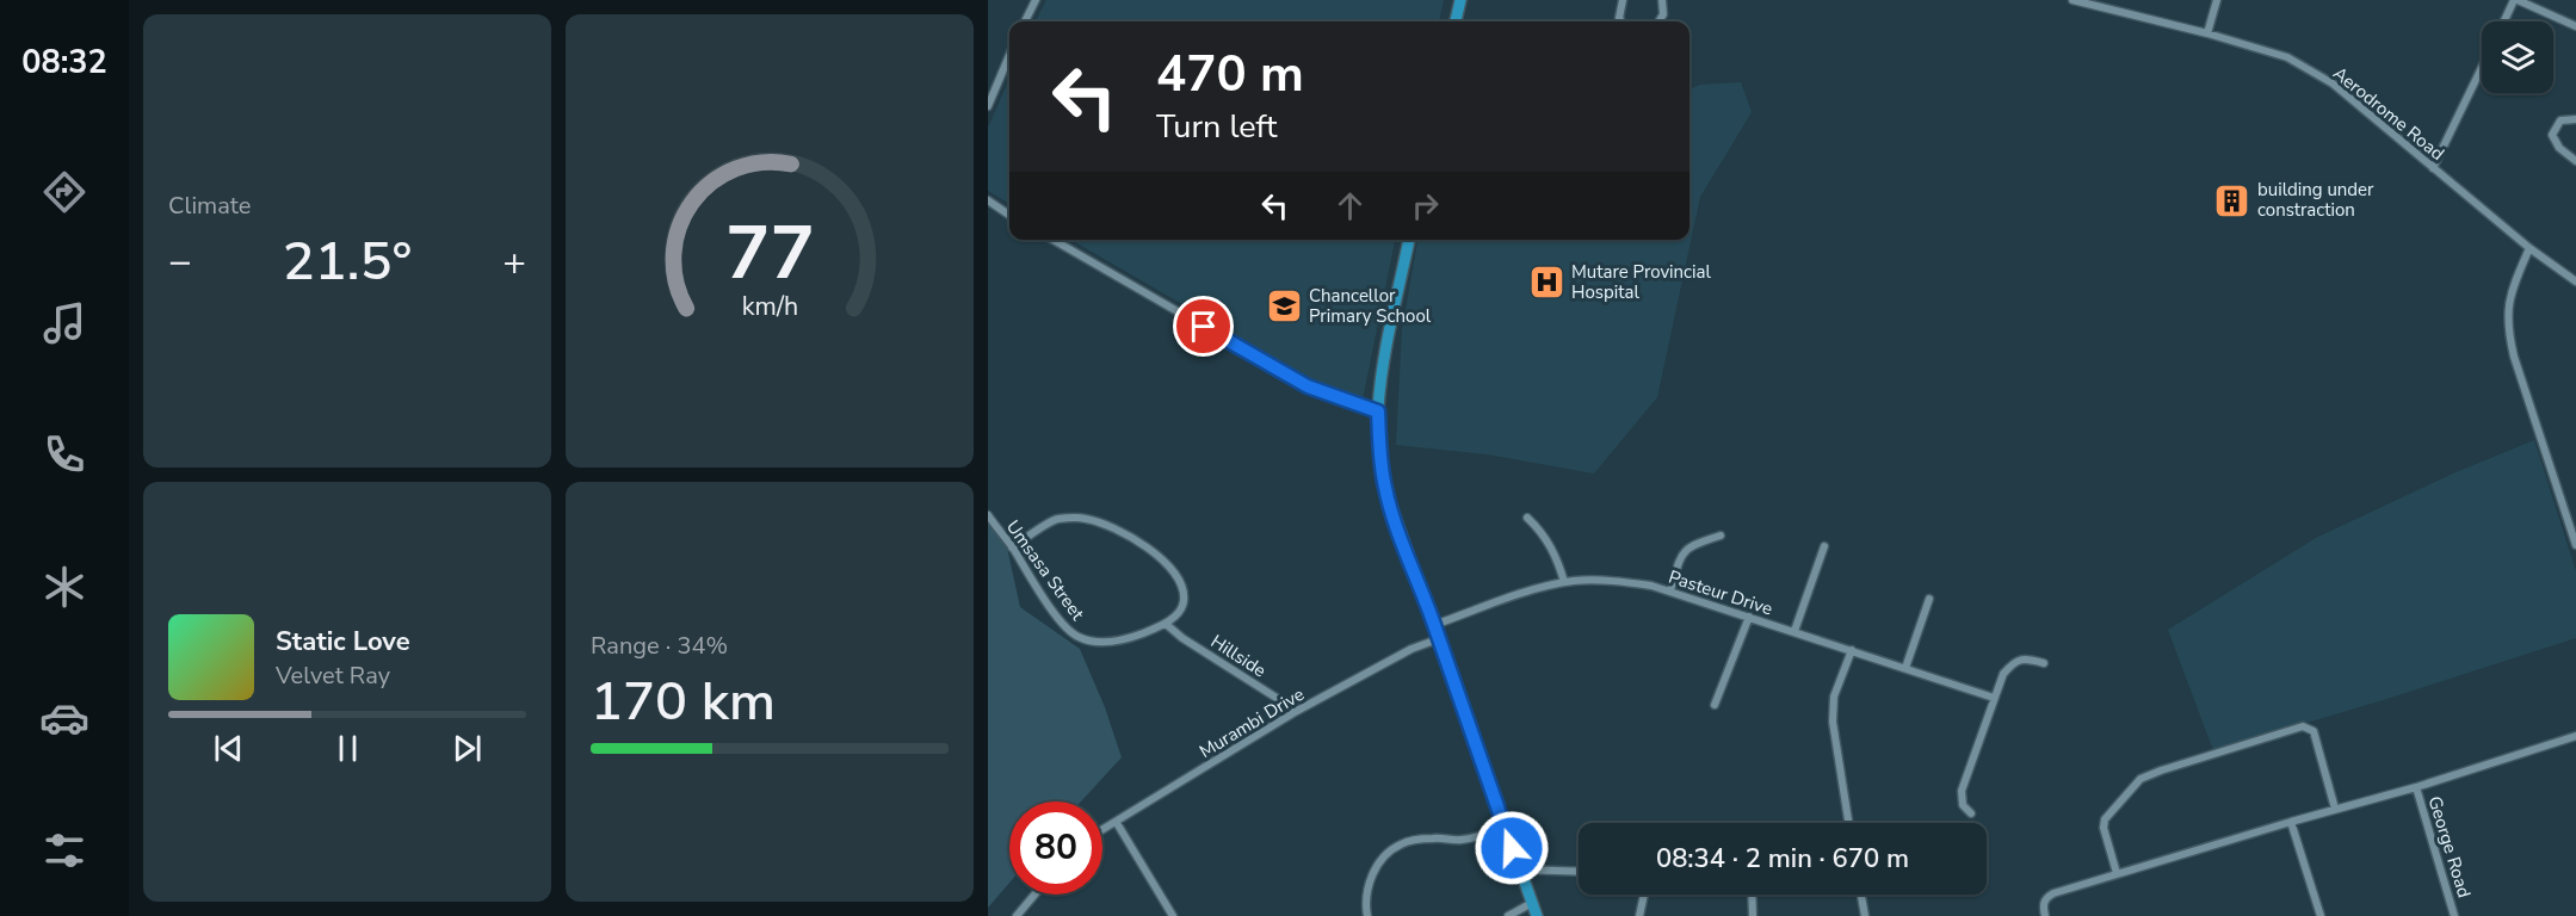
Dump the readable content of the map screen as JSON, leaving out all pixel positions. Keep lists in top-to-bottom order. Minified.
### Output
{"streets":{"street":["Aerodrome Road","Umsasa Street","Pasteur Drive","Hillside","Murambi Drive","George Road"]},"crossings":[["Umsasa Street","Hillside"],["Hillside","Murambi Drive"]],"places":{"building":["building under constraction"],"hospital":["Mutare Provincial Hospital"],"school or university":["Chancellor Primary School"]},"page":{"tabs":"08:32","tile":["Climate",["Range · 34%","170 km"]],"turn":["470 m","Turn left"],"heat":["−","21.5°","+"],"song":["Static Love","Velvet Ray"],"limit":"80","trip":"08:34 · 2 min · 670 m","gauge":["77","km/h"]}}
